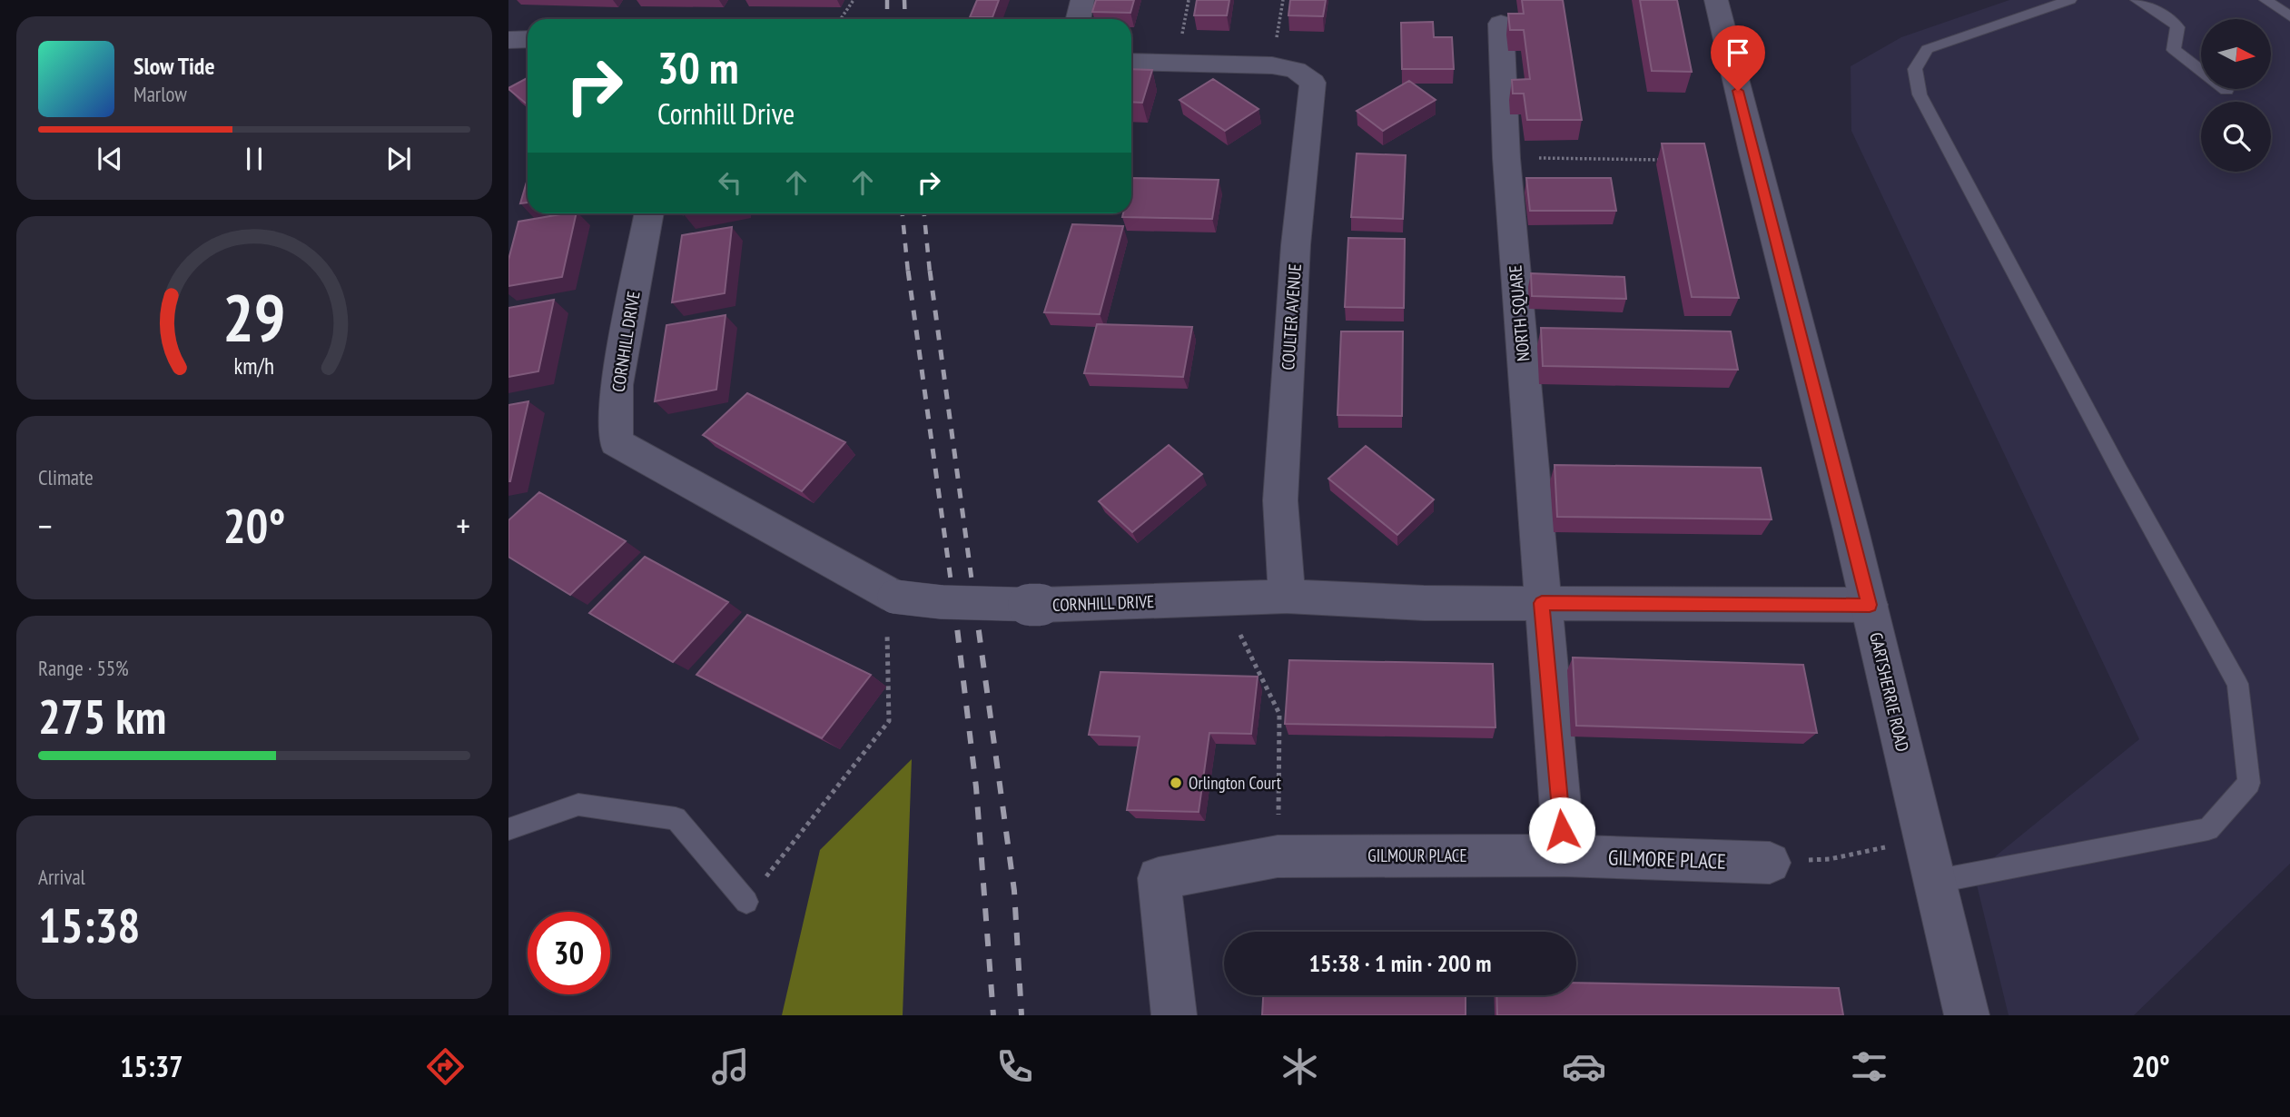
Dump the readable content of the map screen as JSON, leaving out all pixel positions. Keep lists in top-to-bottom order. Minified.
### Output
{"streets":{"street":["NORTH SQUARE","COULTER AVENUE","CORNHILL DRIVE","GARTSHERRIE ROAD","GILMOUR PLACE","GILMORE PLACE"]},"crossings":[["NORTH SQUARE","CORNHILL DRIVE"],["COULTER AVENUE","CORNHILL DRIVE"],["CORNHILL DRIVE","GARTSHERRIE ROAD"],["GILMOUR PLACE","GILMORE PLACE"]],"places":["Orlington Court"],"north":"right","page":{"turn":["30 m","Cornhill Drive"],"song":["Slow Tide","Marlow"],"tile":["Climate",["Range · 55%","275 km"],["Arrival","15:38"]],"heat":["−","20°","+"],"limit":"30","trip":"15:38 · 1 min · 200 m","tabs":["15:37","20°"],"gauge":["29","km/h"]}}
